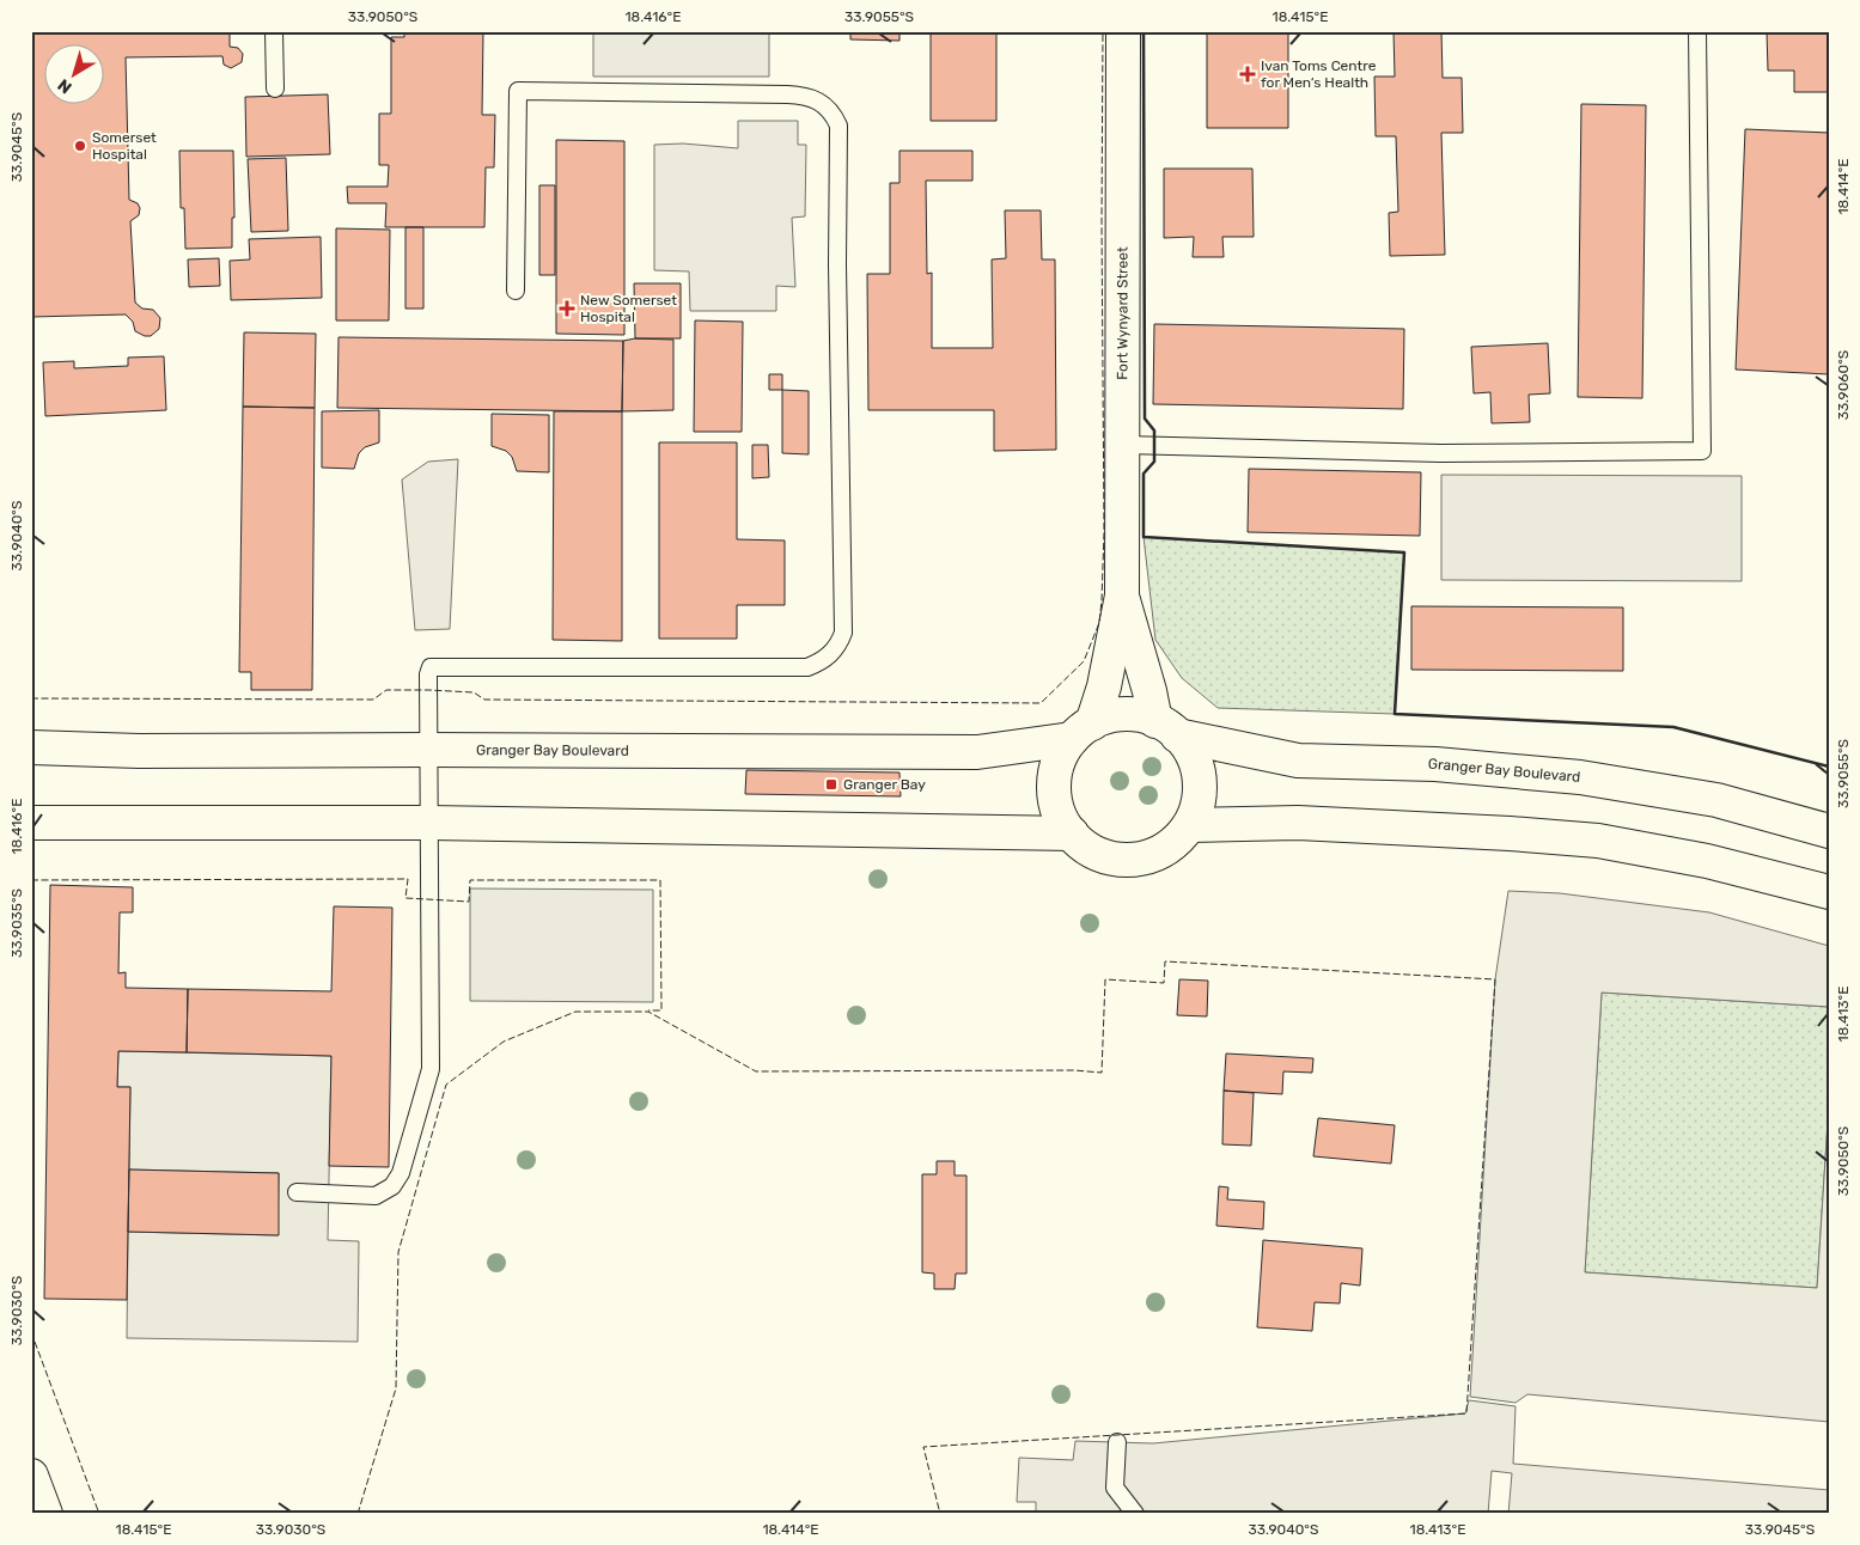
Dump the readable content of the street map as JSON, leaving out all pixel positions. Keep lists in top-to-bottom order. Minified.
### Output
{"streets":{"street":["Fort Wynyard Street","Granger Bay Boulevard"]},"crossings":[["Fort Wynyard Street","Granger Bay Boulevard"]],"places":{"health":["Ivan Toms Centre for Men‘s Health","New Somerset Hospital"],"other":["Somerset Hospital"],"transit":["Granger Bay"]},"north":"bottom left","coordinates":["33.9050°S","18.416°E","33.9055°S","18.415°E","33.9045°S","18.414°E","33.9060°S","33.9040°S","33.9035°S","18.413°E","33.9030°S"]}
